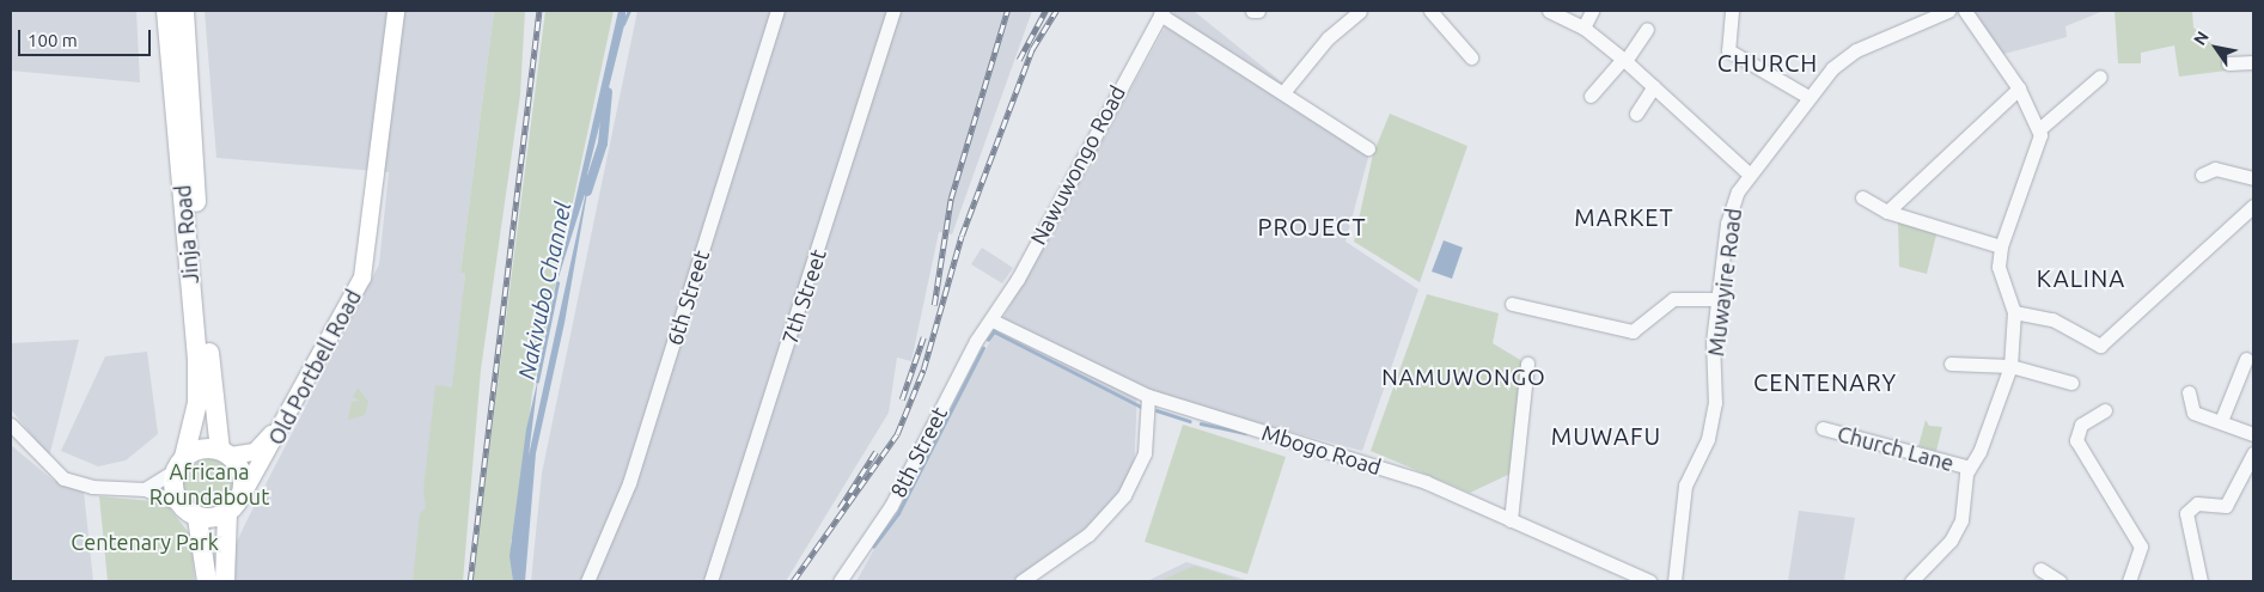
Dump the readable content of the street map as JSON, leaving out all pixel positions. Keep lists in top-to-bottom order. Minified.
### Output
{"streets":{"highway":["Jinja Road"],"main road":["Old Portbell Road"],"street":["Nawuwongo Road","Muwayire Road","7th Street","6th Street","Church Lane","Mbogo Road","8th Street"]},"crossings":[["Nawuwongo Road","Mbogo Road"],["Nawuwongo Road","8th Street"],["Jinja Road","Old Portbell Road"],["Mbogo Road","8th Street"]],"districts":["CHURCH","MARKET","PROJECT","KALINA","NAMUWONGO","CENTENARY","MUWAFU"],"water":["Nakivubo Channel"],"parks":["Africana Roundabout","Centenary Park"],"scale_bar":"100 m","north":"top left"}
